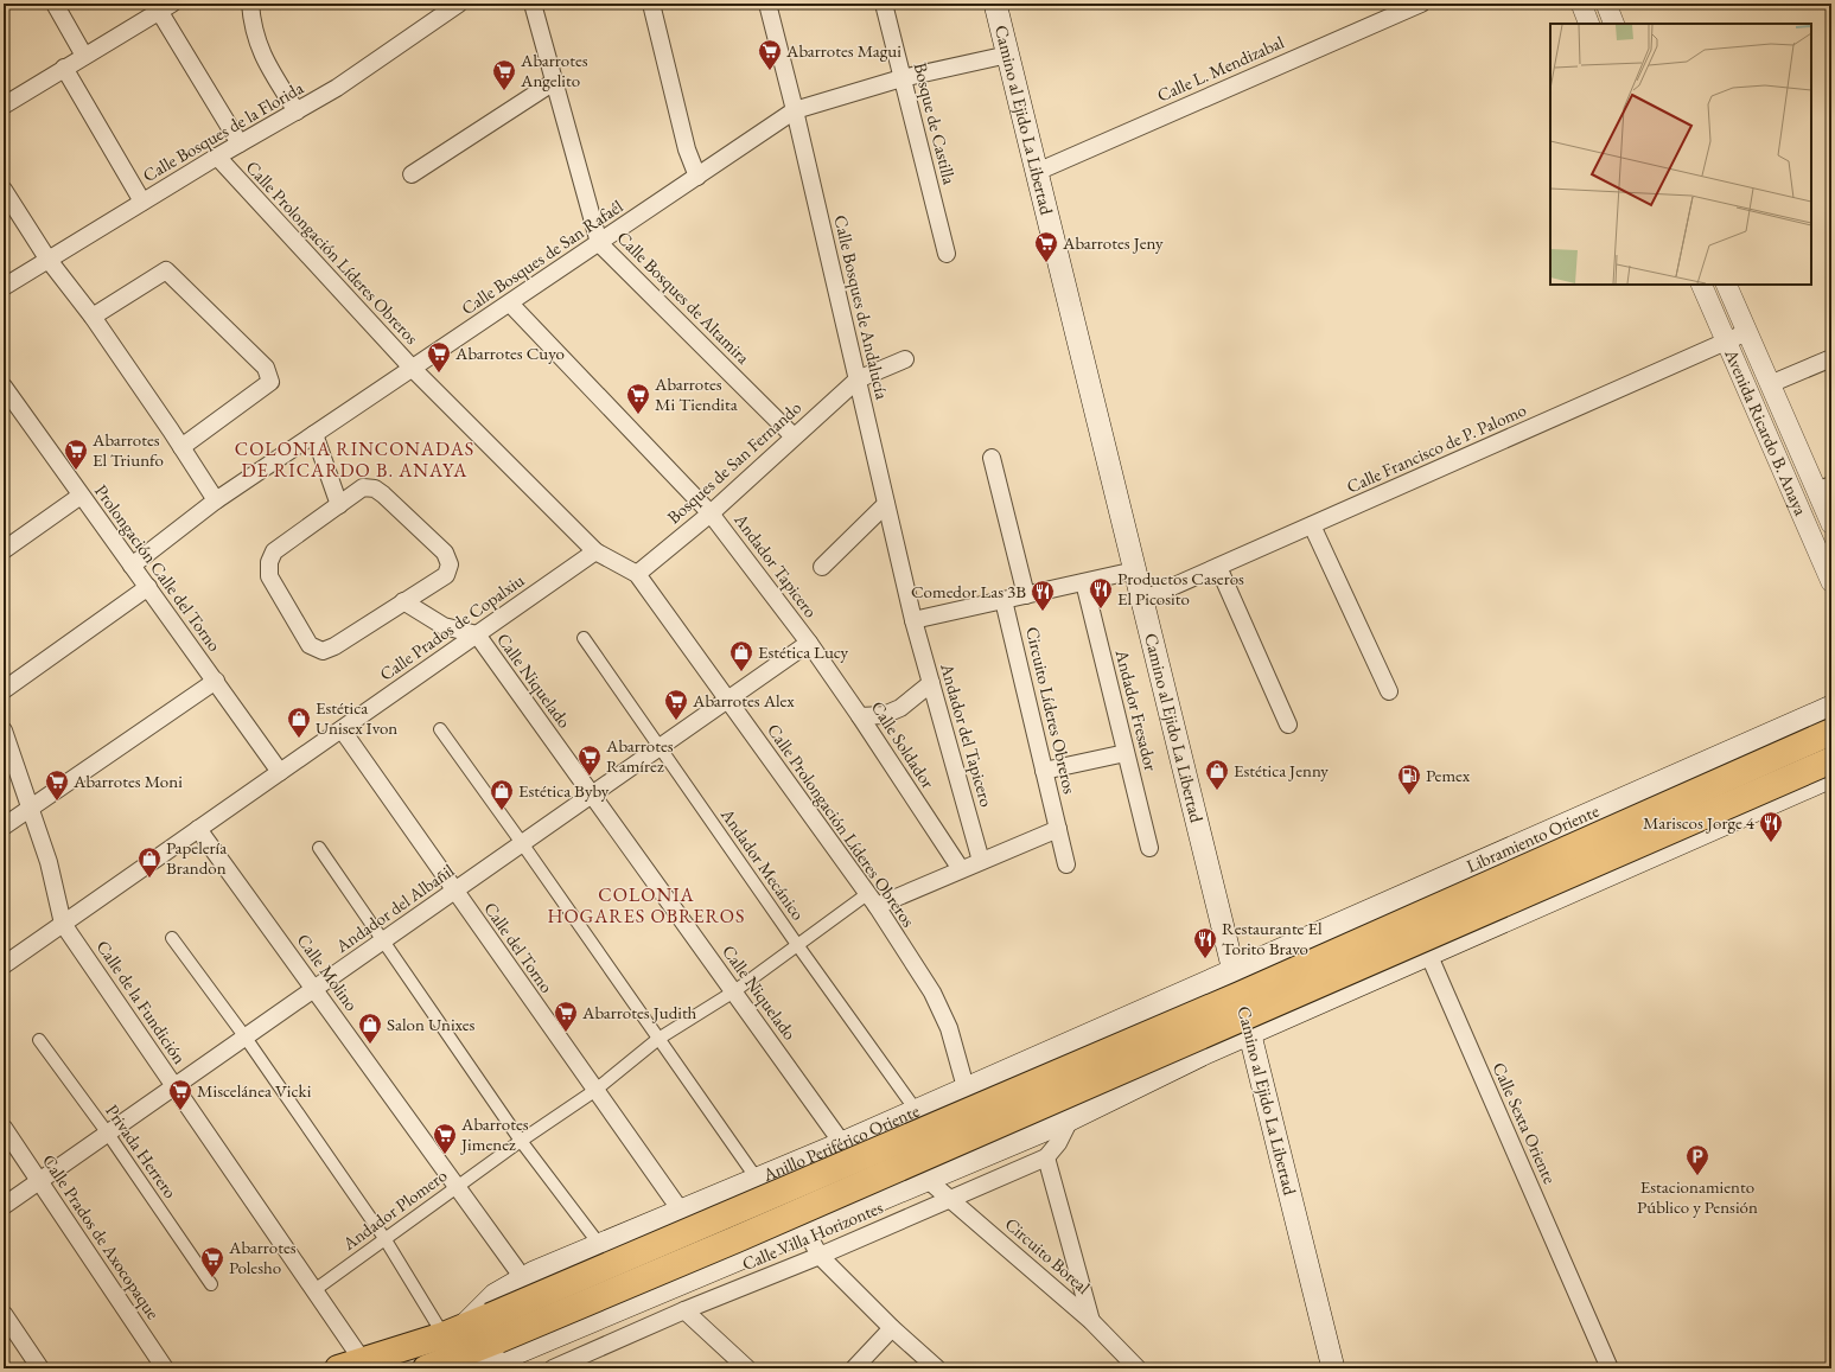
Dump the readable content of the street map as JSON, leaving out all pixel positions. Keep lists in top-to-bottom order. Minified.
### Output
{"streets":{"highway":["Libramiento Oriente","Anillo Periférico Oriente"],"main road":["Camino al Ejido La Libertad"],"street":["Calle L. Mendizabal","Bosque de Castilla","Calle Bosques de la Florida","Calle Prolongación Líderes Obreros","Calle Bosques de San Rafaél","Calle Bosques de Altamira","Calle Bosques de Andalucía","Avenida Ricardo B. Anaya","Calle Francisco de P. Palomo","Bosques de San Fernando","Andador Tapicero","Prolongación Calle del Torno","Calle Prados de Copalxiu","Calle Niquelado","Circuito Líderes Obreros","Andador Fresador","Andador del Tapicero","Calle Soldador","Andador Mecánico","Andador del Albañil","Calle del Torno","Calle Molino","Calle de la Fundición","Calle Sexta Oriente","Privada Herrero","Andador Plomero","Calle Villa Horizontes","Calle Prados de Axocopaque","Circuito Boreal"]},"crossings":[["Calle L. Mendizabal","Camino al Ejido La Libertad"],["Camino al Ejido La Libertad","Calle Bosques de San Rafaél"],["Camino al Ejido La Libertad","Calle Francisco de P. Palomo"],["Camino al Ejido La Libertad","Libramiento Oriente"],["Camino al Ejido La Libertad","Anillo Periférico Oriente"],["Bosque de Castilla","Calle Bosques de San Rafaél"],["Calle Bosques de la Florida","Calle Prolongación Líderes Obreros"],["Calle Prolongación Líderes Obreros","Calle Bosques de San Rafaél"],["Calle Prolongación Líderes Obreros","Bosques de San Fernando"],["Calle Prolongación Líderes Obreros","Calle Prados de Copalxiu"],["Calle Prolongación Líderes Obreros","Andador del Albañil"],["Calle Prolongación Líderes Obreros","Anillo Periférico Oriente"],["Calle Prolongación Líderes Obreros","Andador Plomero"],["Calle Bosques de San Rafaél","Calle Bosques de Altamira"],["Calle Bosques de San Rafaél","Calle Bosques de Andalucía"],["Calle Bosques de San Rafaél","Andador Tapicero"],["Calle Bosques de San Rafaél","Prolongación Calle del Torno"],["Calle Bosques de Altamira","Bosques de San Fernando"],["Calle Bosques de Andalucía","Bosques de San Fernando"],["Calle Bosques de Andalucía","Andador del Tapicero"],["Avenida Ricardo B. Anaya","Calle Francisco de P. Palomo"],["Bosques de San Fernando","Andador Tapicero"],["Andador Tapicero","Calle Soldador"],["Andador Tapicero","Andador del Albañil"],["Prolongación Calle del Torno","Calle Prados de Copalxiu"],["Calle Prados de Copalxiu","Calle Niquelado"],["Calle Prados de Copalxiu","Calle del Torno"],["Calle Prados de Copalxiu","Calle Molino"],["Calle Prados de Copalxiu","Calle de la Fundición"],["Calle Niquelado","Andador del Albañil"],["Calle Niquelado","Anillo Periférico Oriente"],["Calle Niquelado","Andador Plomero"],["Calle Soldador","Andador del Albañil"],["Libramiento Oriente","Calle Sexta Oriente"],["Libramiento Oriente","Anillo Periférico Oriente"],["Andador Mecánico","Andador del Albañil"],["Andador Mecánico","Anillo Periférico Oriente"],["Andador Mecánico","Andador Plomero"],["Andador del Albañil","Calle del Torno"],["Andador del Albañil","Calle Molino"],["Andador del Albañil","Calle de la Fundición"],["Andador del Albañil","Privada Herrero"],["Andador del Albañil","Calle Prados de Axocopaque"],["Calle del Torno","Anillo Periférico Oriente"],["Calle del Torno","Andador Plomero"],["Calle Molino","Anillo Periférico Oriente"],["Calle Molino","Andador Plomero"],["Calle de la Fundición","Anillo Periférico Oriente"],["Calle de la Fundición","Andador Plomero"],["Anillo Periférico Oriente","Calle Villa Horizontes"],["Anillo Periférico Oriente","Circuito Boreal"],["Calle Villa Horizontes","Circuito Boreal"]],"districts":["COLONIA RINCONADAS DE RICARDO B. ANAYA","COLONIA HOGARES OBREROS"],"places":{"supermarket":["Abarrotes Magui","Abarrotes Angelito","Abarrotes Jeny","Abarrotes Cuyo","Abarrotes Mi Tiendita","Abarrotes El Triunfo","Abarrotes Alex","Abarrotes Ramírez","Abarrotes Moni","Abarrotes Judith","Miscelánea Vicki","Abarrotes Jimenez","Abarrotes Polesho"],"restaurant":["Productos Caseros El Picosito","Comedor Las 3B","Mariscos Jorge 4","Restaurante El Torito Bravo"],"shop":["Estética Lucy","Estética Unisex Ivon","Estética Jenny","Estética Byby","Papelería Brandon","Salon Unixes"],"fuel station":["Pemex"],"parking":["Estacionamiento Público y Pensión"]}}
